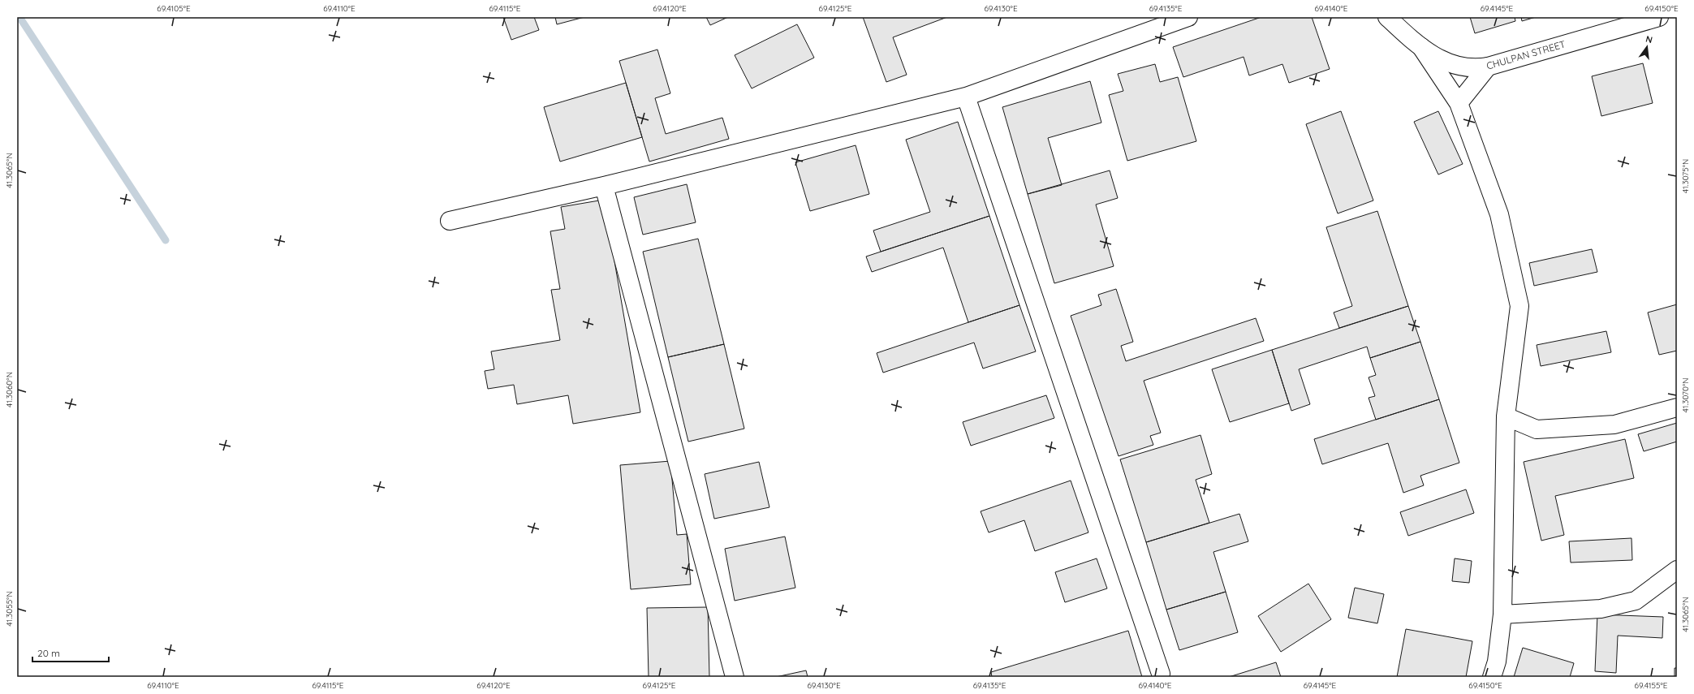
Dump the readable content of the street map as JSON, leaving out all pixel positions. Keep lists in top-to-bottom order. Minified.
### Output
{"streets":{"street":["CHULPAN STREET"]},"scale_bar":"20 m","north":"top","coordinates":["69.4105°E","69.4110°E","69.4115°E","69.4120°E","69.4125°E","69.4130°E","69.4135°E","69.4140°E","69.4145°E","69.4150°E","41.3065°N","41.3075°N","41.3060°N","41.3070°N","41.3055°N","69.4155°E"]}
